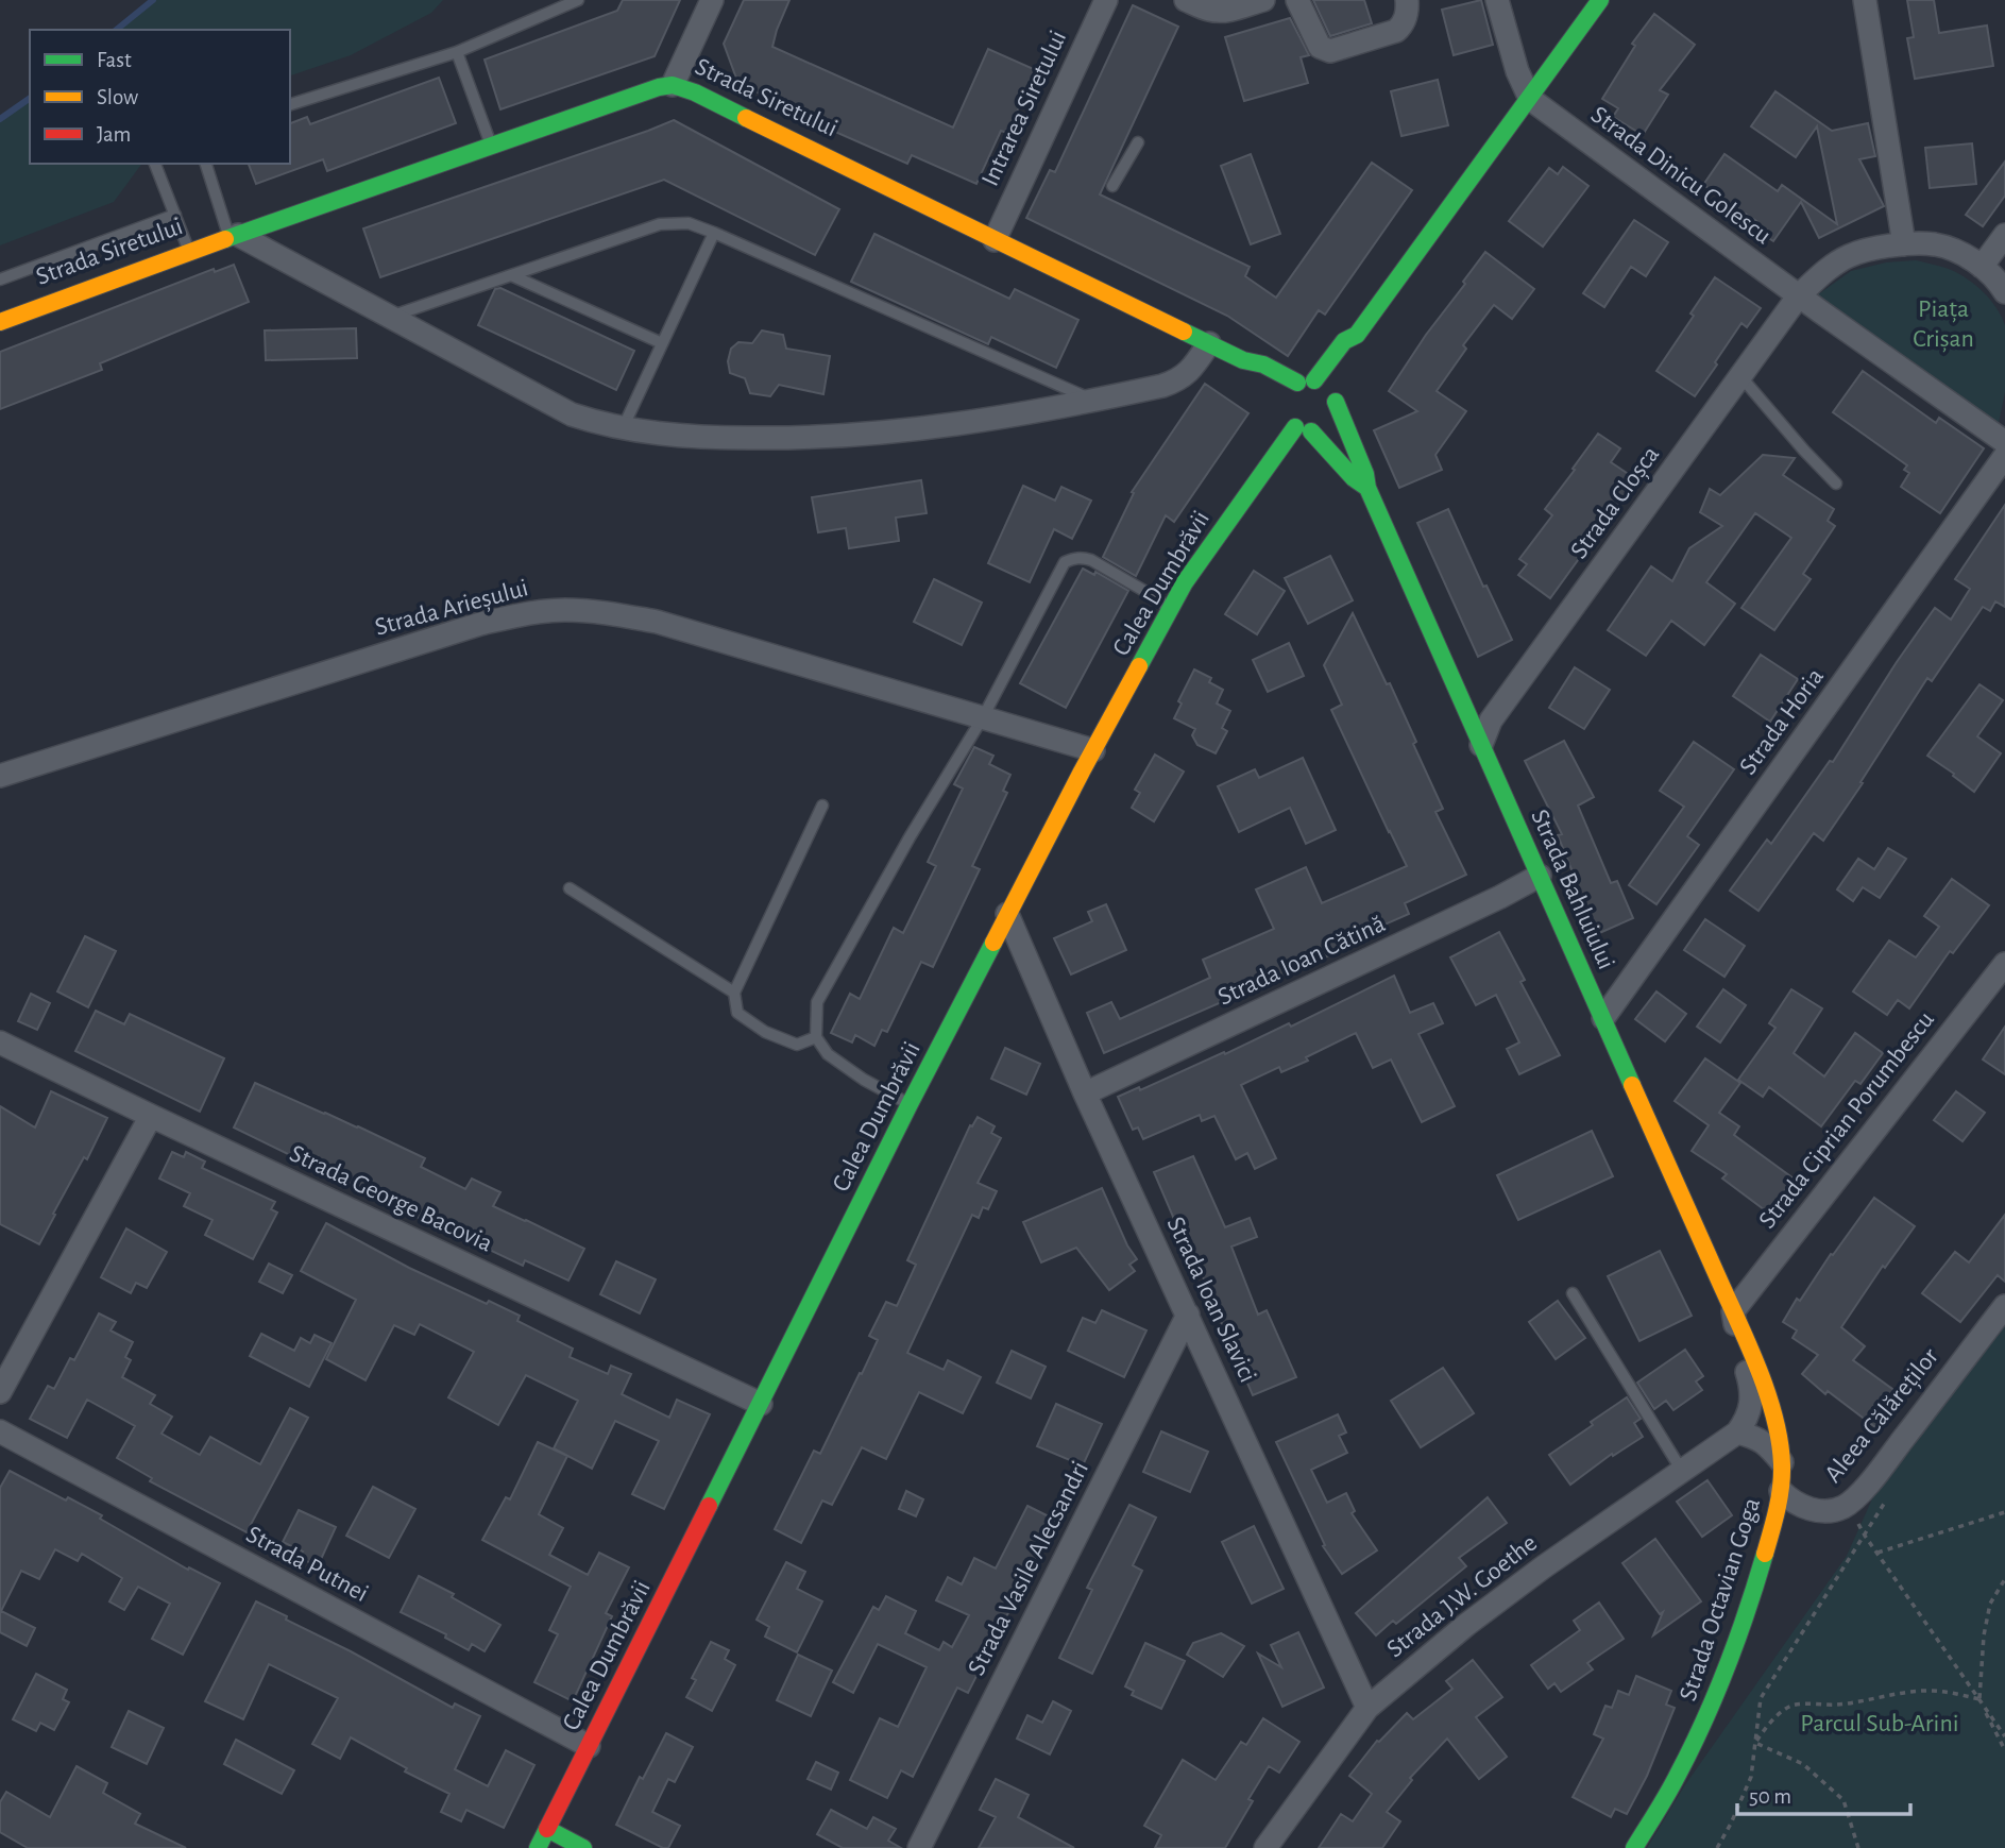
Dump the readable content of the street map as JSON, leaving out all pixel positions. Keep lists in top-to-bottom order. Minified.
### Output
{"streets":{"main road":["Strada Siretului","Calea Dumbrăvii","Strada Bahluiului","Strada Octavian Goga"],"street":["Intrarea Siretului","Strada Dinicu Golescu","Strada Cloșca","Strada Arieșului","Strada Horia","Strada Ioan Cătină","Strada Ciprian Porumbescu","Strada George Bacovia","Strada Ioan Slavici","Aleea Călăreților","Strada Putnei","Strada Vasile Alecsandri","Strada J.W. Goethe"]},"crossings":[["Strada Siretului","Intrarea Siretului"],["Strada Siretului","Calea Dumbrăvii"],["Strada Siretului","Strada Bahluiului"],["Strada Dinicu Golescu","Strada Cloșca"],["Strada Cloșca","Strada Bahluiului"],["Calea Dumbrăvii","Strada Arieșului"],["Calea Dumbrăvii","Strada Bahluiului"],["Calea Dumbrăvii","Strada George Bacovia"],["Calea Dumbrăvii","Strada Ioan Slavici"],["Calea Dumbrăvii","Strada Putnei"],["Strada Horia","Strada Bahluiului"],["Strada Bahluiului","Strada Ioan Cătină"],["Strada Bahluiului","Strada Ciprian Porumbescu"],["Strada Bahluiului","Strada Octavian Goga"],["Strada Ioan Cătină","Strada Ioan Slavici"],["Strada Ciprian Porumbescu","Strada Octavian Goga"],["Strada Ioan Slavici","Strada Vasile Alecsandri"],["Strada Ioan Slavici","Strada J.W. Goethe"],["Aleea Călăreților","Strada Octavian Goga"]],"parks":["Piața Crișan","Parcul Sub-Arini"],"legend":["Fast","Slow","Jam"],"scale_bar":"50 m"}
